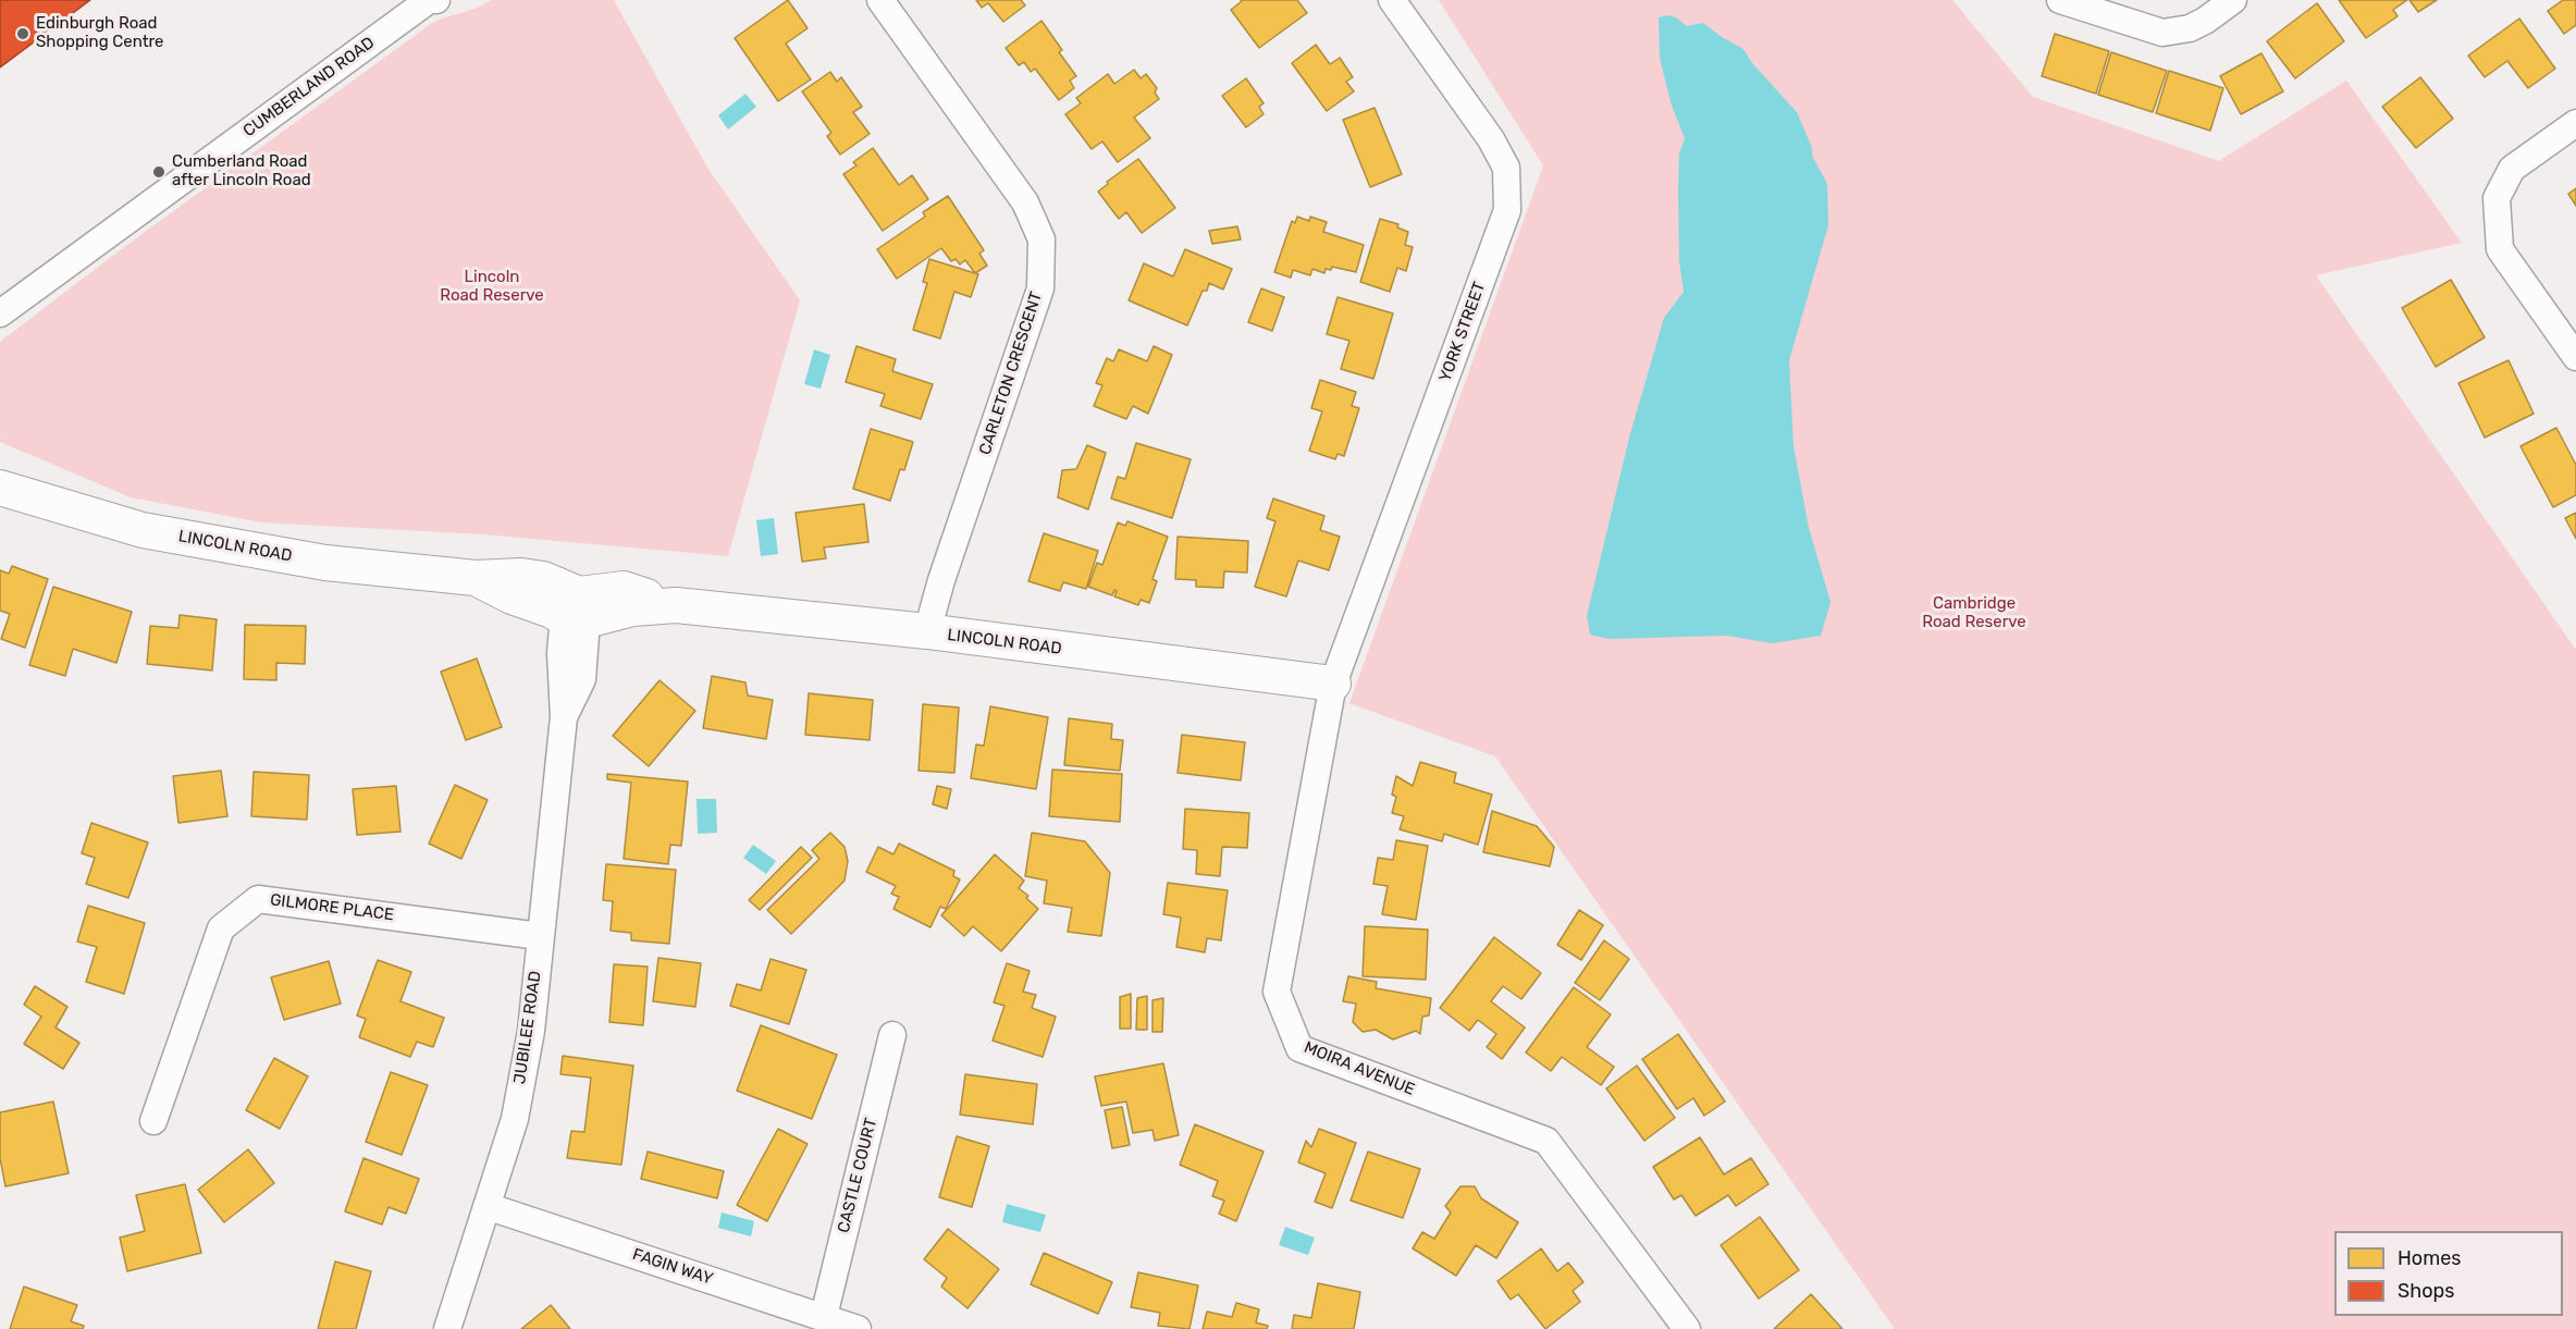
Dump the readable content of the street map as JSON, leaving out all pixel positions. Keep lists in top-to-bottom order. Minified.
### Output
{"streets":{"street":["CUMBERLAND ROAD","YORK STREET","CARLETON CRESCENT","LINCOLN ROAD","GILMORE PLACE","JUBILEE ROAD","MOIRA AVENUE","CASTLE COURT","FAGIN WAY"]},"crossings":[["YORK STREET","LINCOLN ROAD"],["YORK STREET","MOIRA AVENUE"],["CARLETON CRESCENT","LINCOLN ROAD"],["LINCOLN ROAD","JUBILEE ROAD"],["LINCOLN ROAD","MOIRA AVENUE"],["GILMORE PLACE","JUBILEE ROAD"],["JUBILEE ROAD","FAGIN WAY"],["CASTLE COURT","FAGIN WAY"]],"parks":["Lincoln Road Reserve","Cambridge Road Reserve"],"places":["Edinburgh Road Shopping Centre","Cumberland Road after Lincoln Road"],"legend":["Homes","Shops"]}
